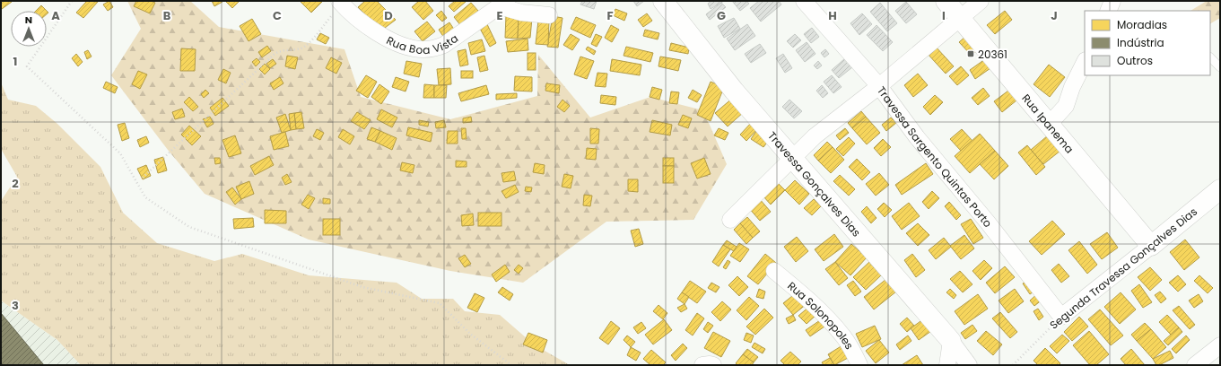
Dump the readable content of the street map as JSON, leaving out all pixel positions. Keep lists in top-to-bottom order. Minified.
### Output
{"streets":{"street":["Rua Boa Vista","Rua Ipanema","Travessa Sargento Quintas Porto","Travessa Gonçalves Dias","Segunda Travessa Gonçalves Dias","Rua Solonopoles"]},"crossings":[["Rua Ipanema","Segunda Travessa Gonçalves Dias"],["Travessa Sargento Quintas Porto","Segunda Travessa Gonçalves Dias"]],"places":{"transit":["20361"]},"legend":["Moradias","Indústria","Outros"],"north":"top","grid":{"columns":["A","B","C","D","E","F","G","H","I","J"],"rows":["1","2","3"]}}
